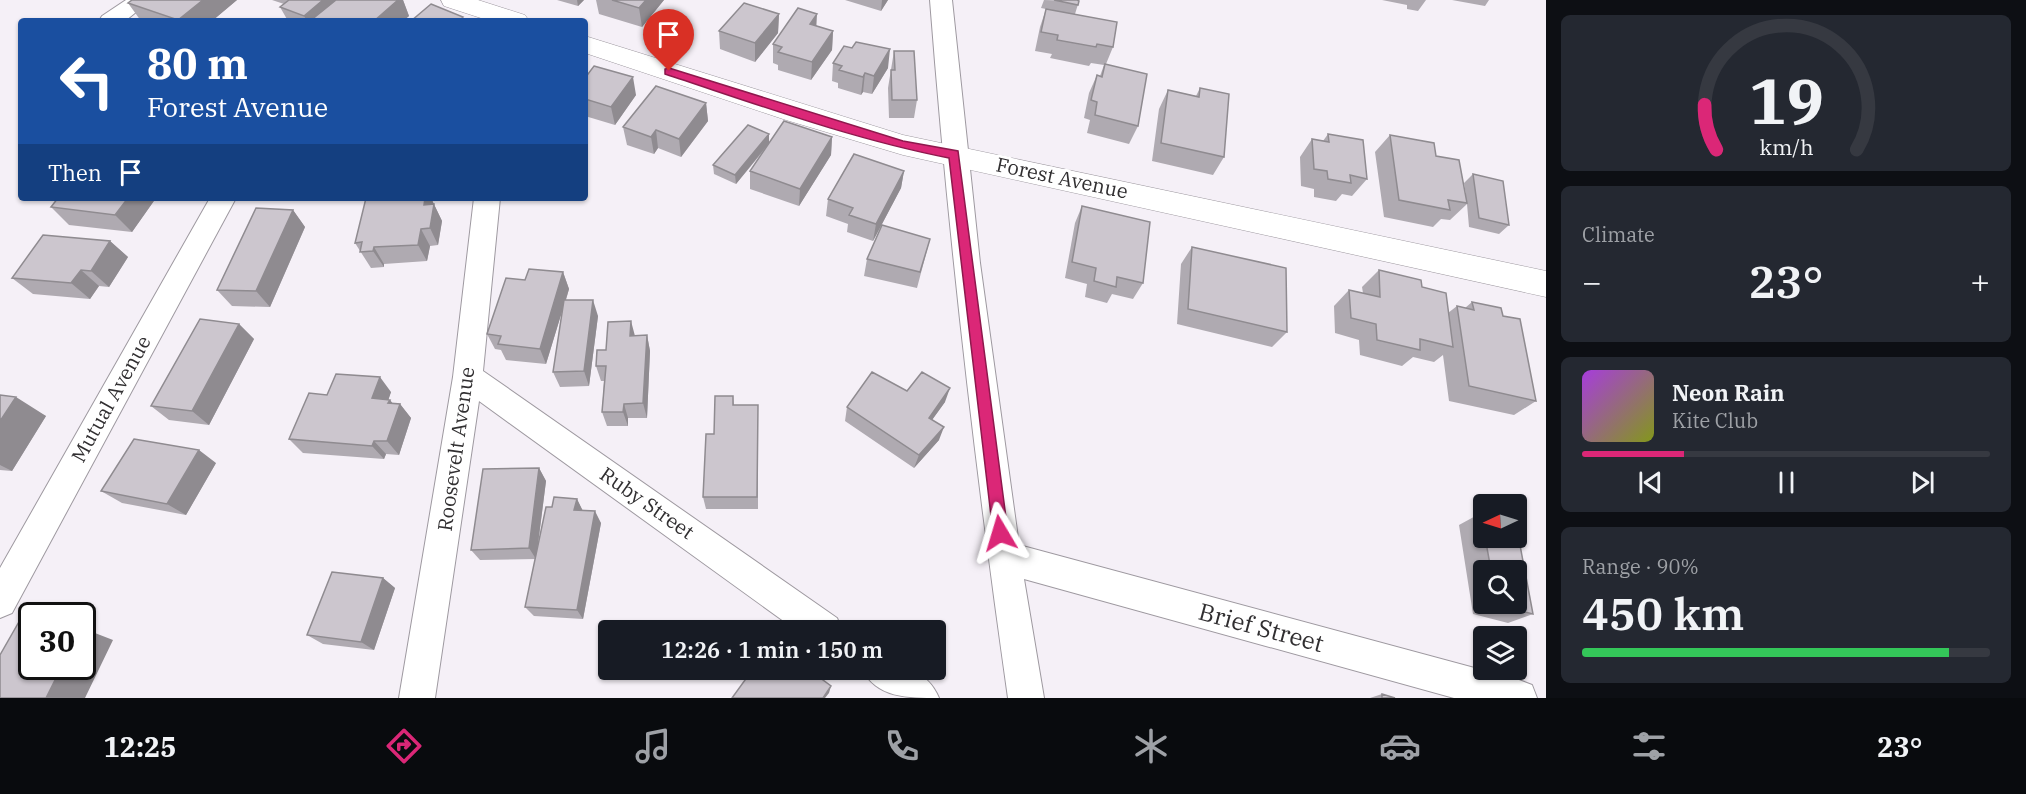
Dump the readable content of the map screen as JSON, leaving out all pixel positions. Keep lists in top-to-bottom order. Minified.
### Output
{"streets":{"street":["Forest Avenue","Mutual Avenue","Roosevelt Avenue","Ruby Street","Brief Street"]},"crossings":[["Roosevelt Avenue","Ruby Street"]],"north":"left","page":{"turn":["80 m","Forest Avenue"],"then":"Then","tile":["Climate",["Range · 90%","450 km"]],"heat":["−","23°","+"],"song":["Neon Rain","Kite Club"],"limit":"30","trip":"12:26 · 1 min · 150 m","tabs":["12:25","23°"],"gauge":["19","km/h"]}}
